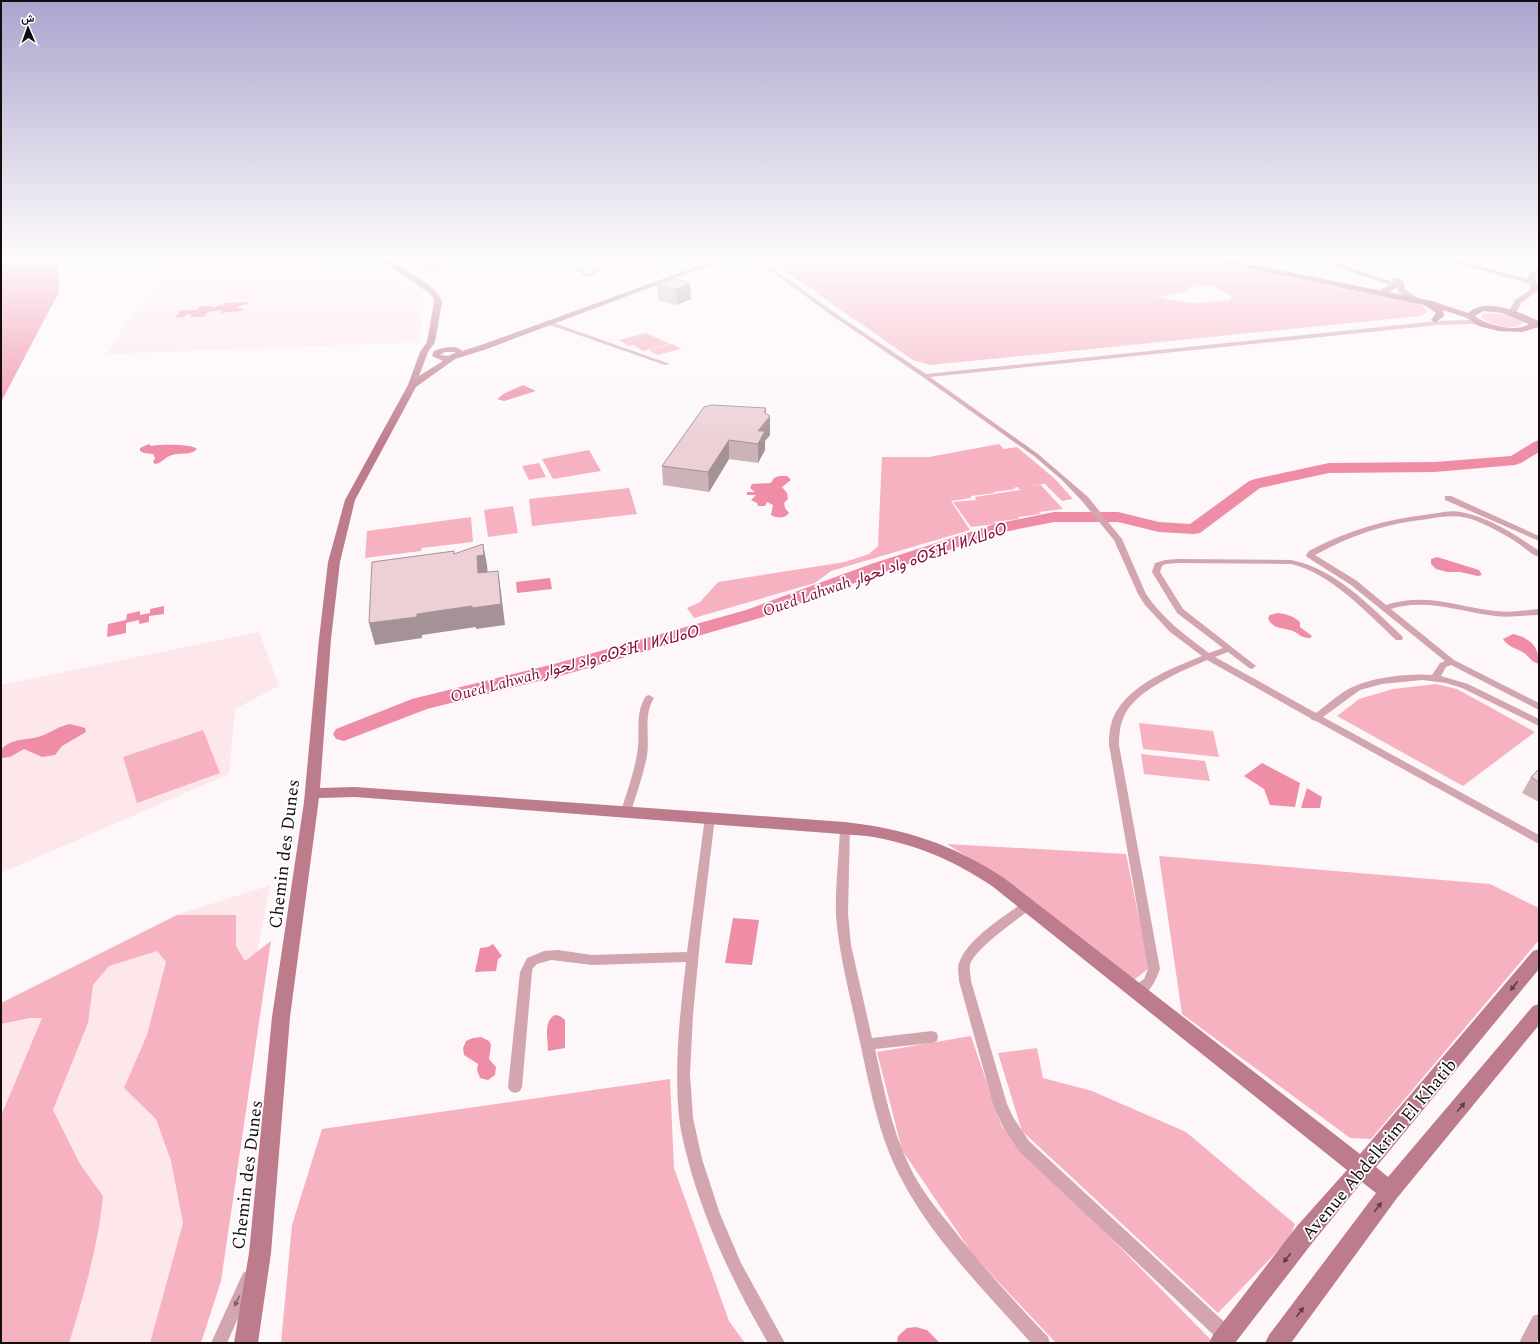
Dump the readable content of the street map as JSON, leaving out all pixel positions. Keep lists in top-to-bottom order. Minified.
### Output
{"streets":{"street":["Chemin des Dunes","Avenue Abdelkrim El Khatib"]},"water":["Oued Lahwah واد لحوار ⴰⵙⵉⴼ ⵏ ⵍⵃⵡⴰⵔ"],"north":"top"}
